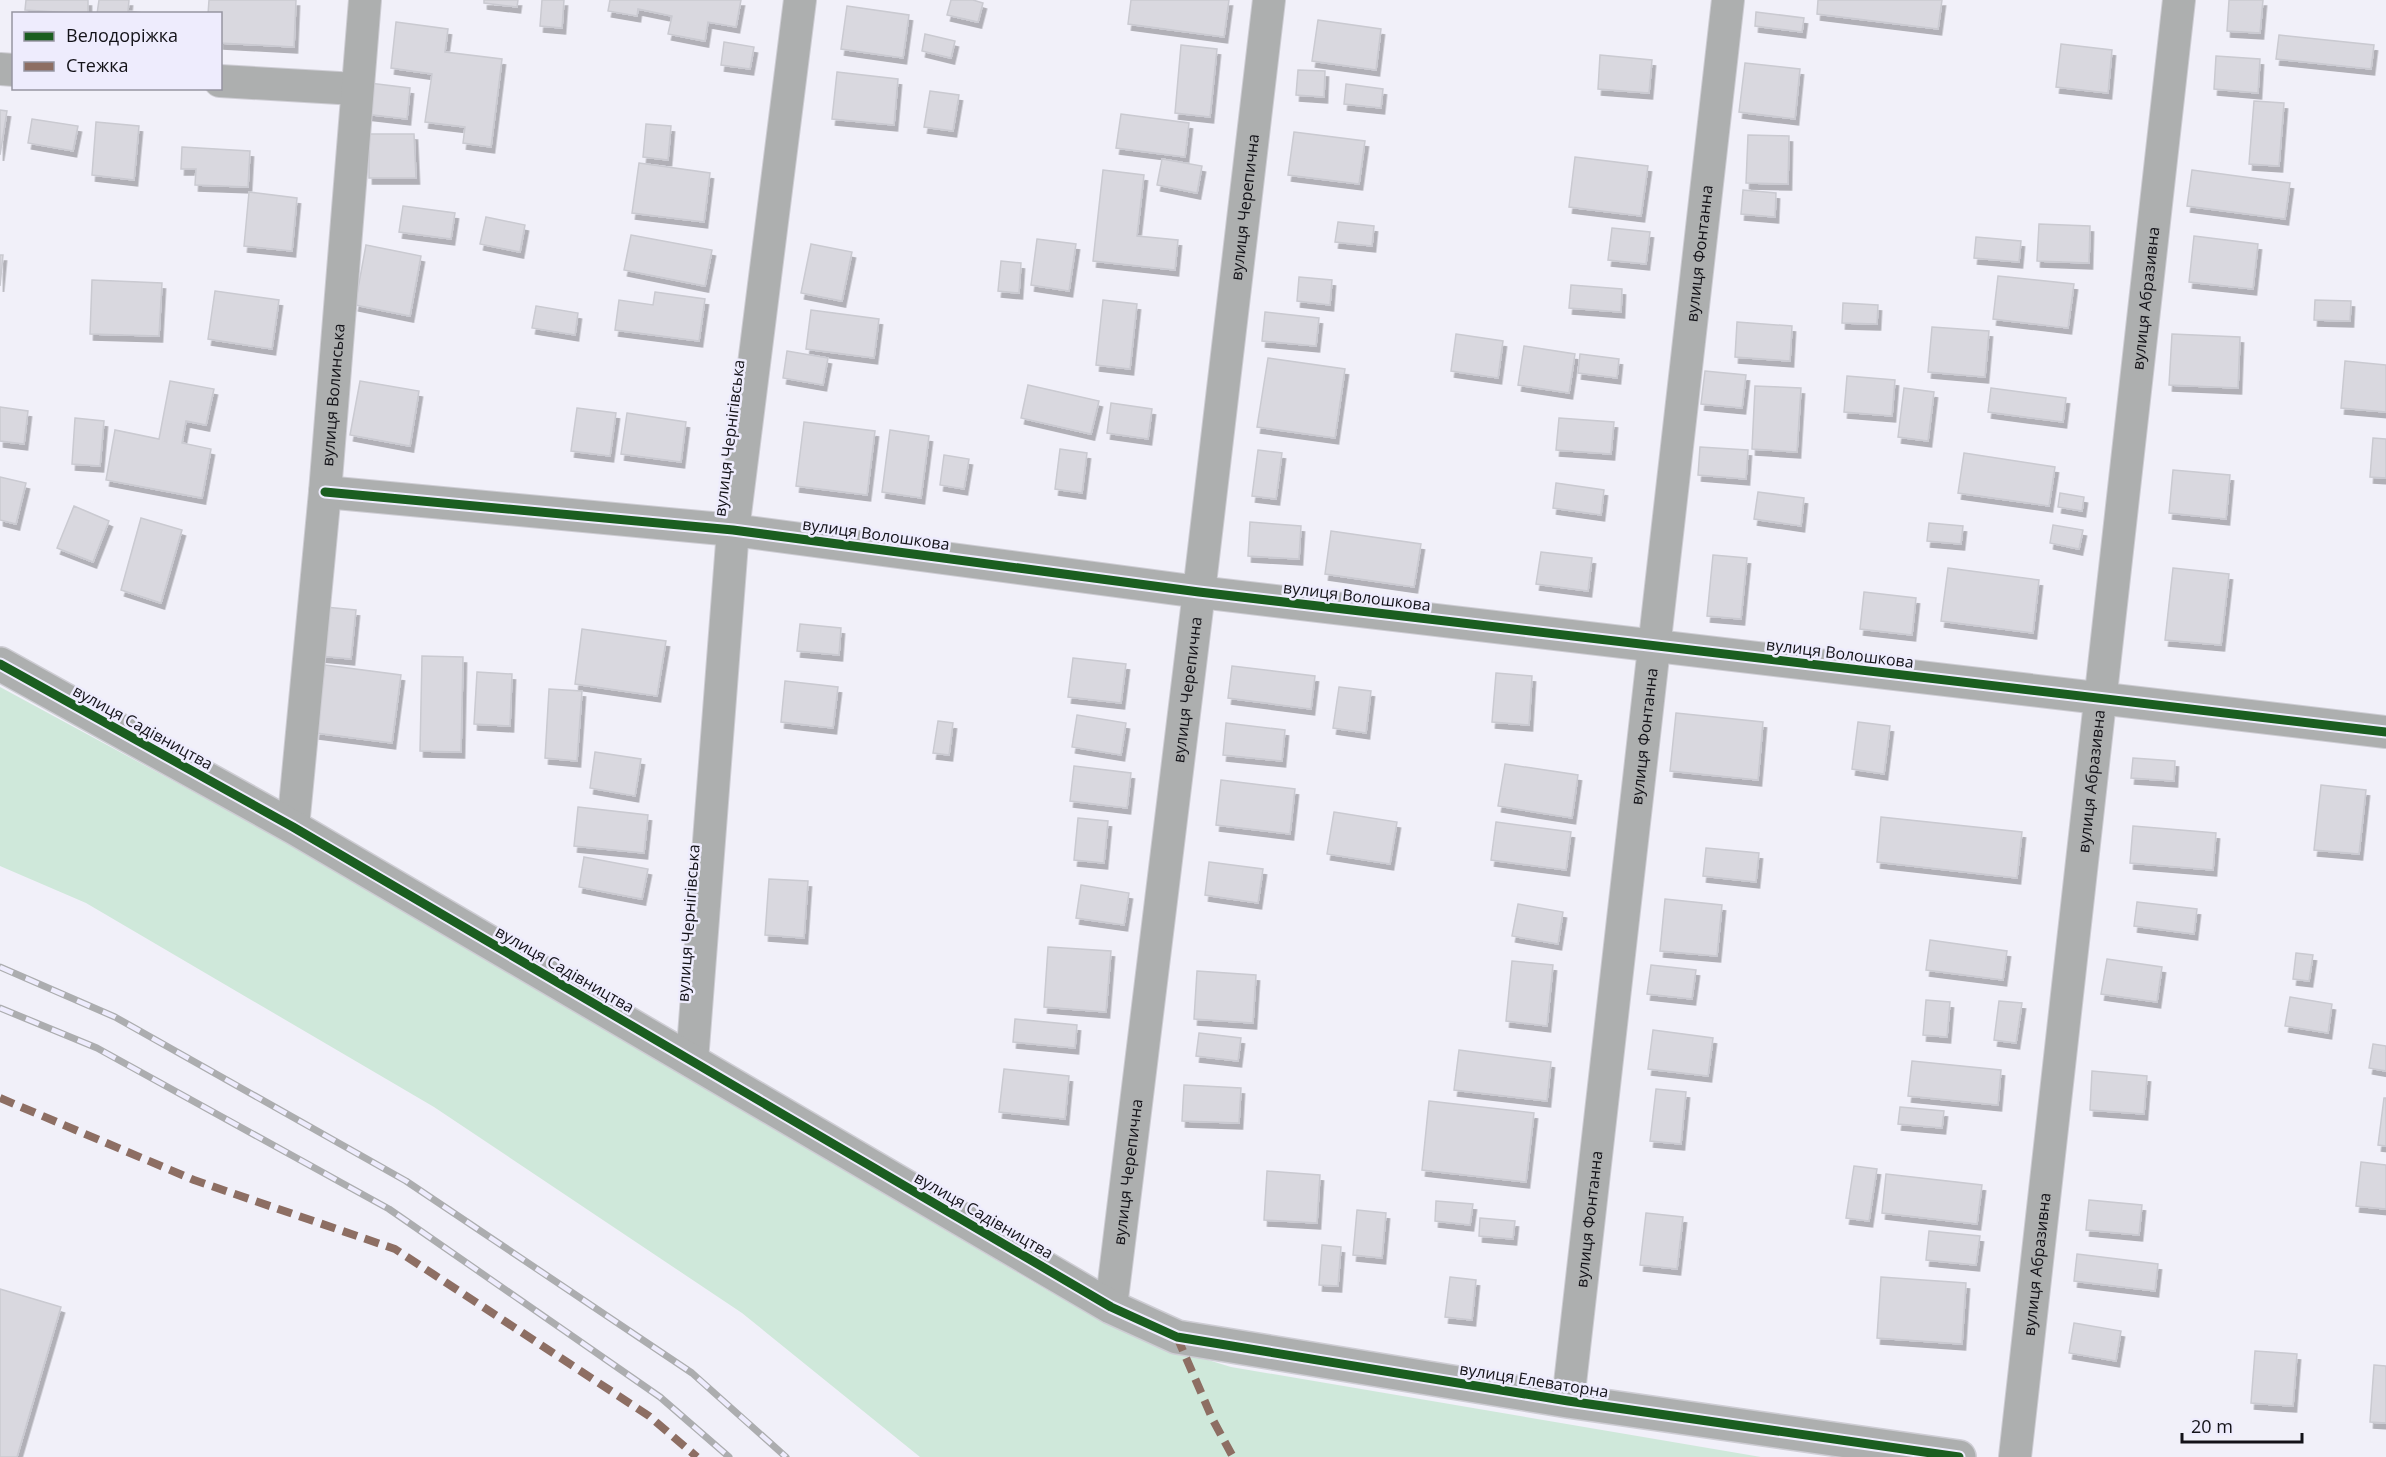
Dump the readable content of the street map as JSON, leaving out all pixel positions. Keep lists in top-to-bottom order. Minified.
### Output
{"streets":{"street":["вулиця Черепична","вулиця Фонтанна","вулиця Абразивна","вулиця Волинська","вулиця Чернігівська","вулиця Волошкова","вулиця Садівництва","вулиця Елеваторна"]},"crossings":[["вулиця Черепична","вулиця Волошкова"],["вулиця Черепична","вулиця Садівництва"],["вулиця Черепична","вулиця Елеваторна"],["вулиця Фонтанна","вулиця Волошкова"],["вулиця Фонтанна","вулиця Елеваторна"],["вулиця Абразивна","вулиця Волошкова"],["вулиця Волинська","вулиця Волошкова"],["вулиця Волинська","вулиця Садівництва"],["вулиця Чернігівська","вулиця Волошкова"],["вулиця Чернігівська","вулиця Садівництва"],["вулиця Садівництва","вулиця Елеваторна"]],"legend":["Велодоріжка","Стежка"],"scale_bar":"20 m"}
